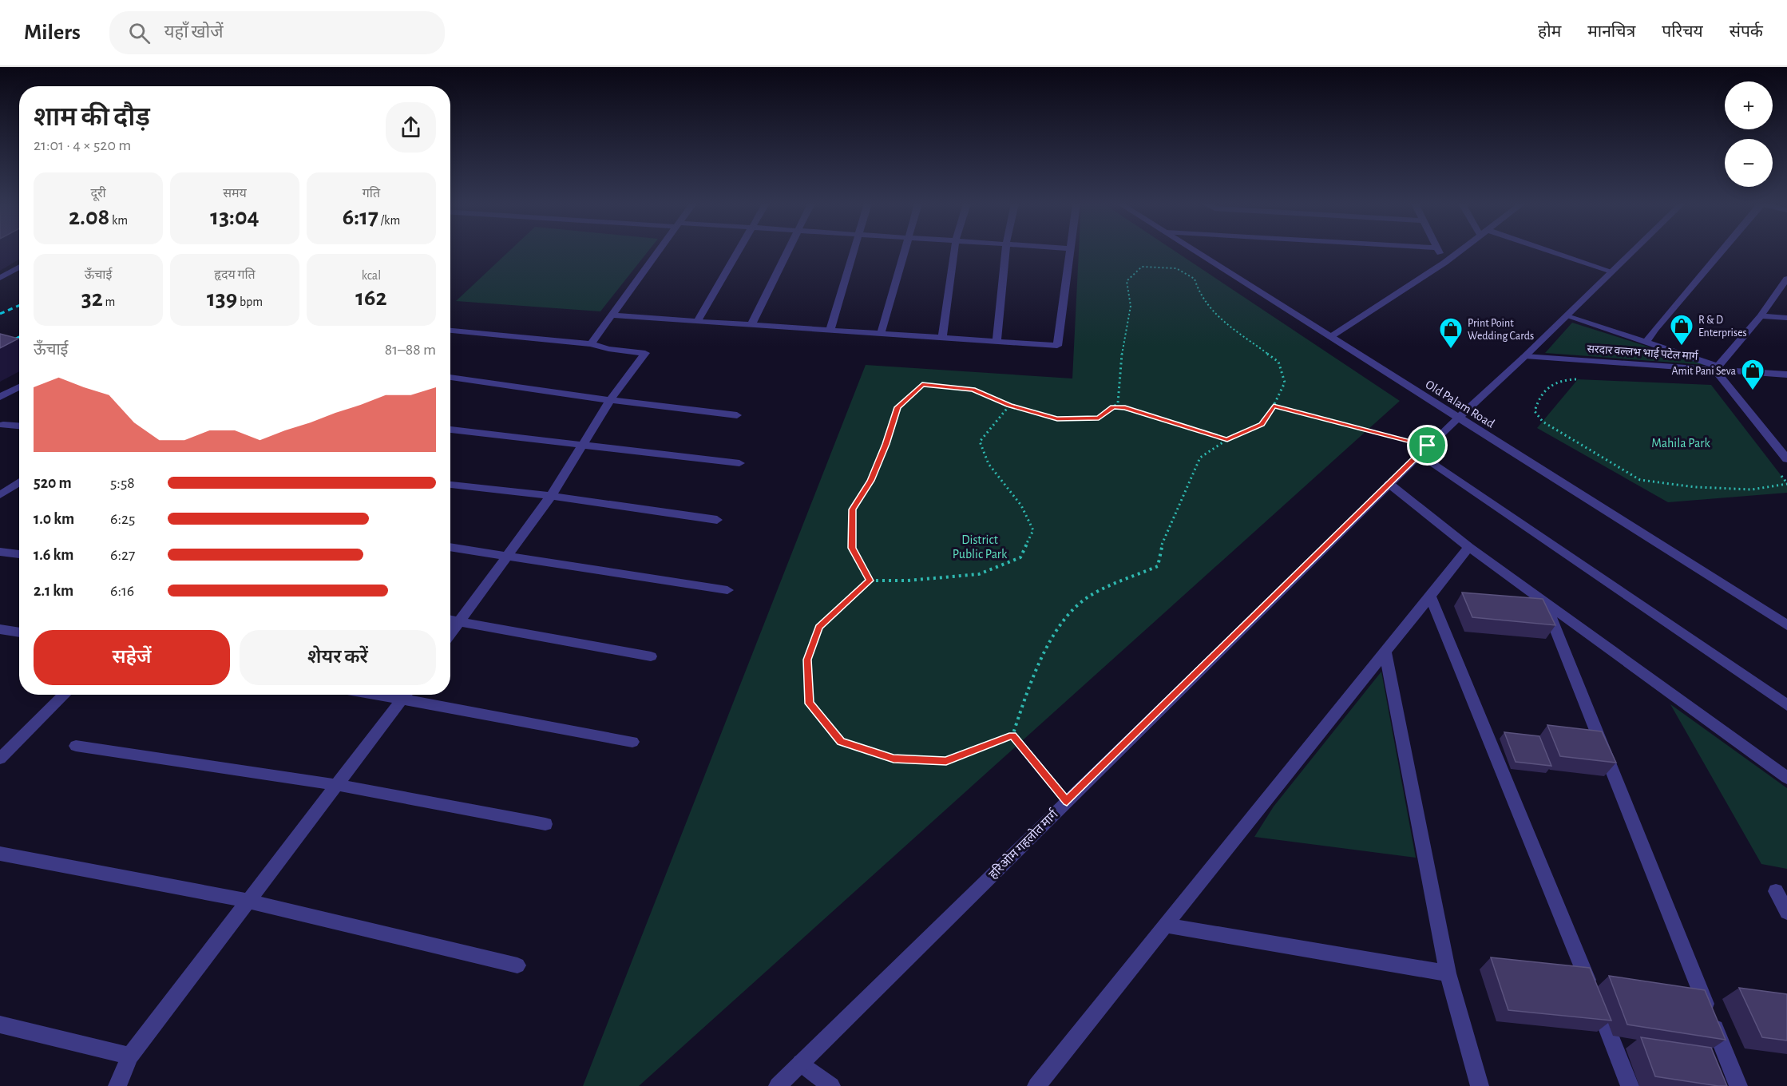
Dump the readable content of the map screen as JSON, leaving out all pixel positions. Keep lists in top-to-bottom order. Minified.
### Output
{"streets":{"street":["सरदार वल्लभ भाई पटेल मार्ग","Old Palam Road","हरिओम गहलोत मार्ग"]},"crossings":[["सरदार वल्लभ भाई पटेल मार्ग","हरिओम गहलोत मार्ग"],["Old Palam Road","हरिओम गहलोत मार्ग"]],"parks":["Mahila Park","District Public Park"],"places":{"shop":["R & D Enterprises","Print Point Wedding Cards","Amit Pani Seva"]},"page":{"header":"Milers","search":"यहाँ खोजें","nav":["होम","मानचित्र","परिचय","संपर्क"],"map_buttons":["+","−"],"heading":["शाम की दौड़","21:01 · 4 × 520 m"],"stats":[["दूरी","2.08 km"],["समय","13:04"],["गति","6:17 /km"],["ऊँचाई","32 m"],["हृदय गति","139 bpm"],["kcal","162"]],"chart":["ऊँचाई","81–88 m"],"list":[{"name":"520 m","note":"5:58"},{"name":"1.0 km","note":"6:25"},{"name":"1.6 km","note":"6:27"},{"name":"2.1 km","note":"6:16"}],"buttons":["सहेजें","शेयर करें"]}}
